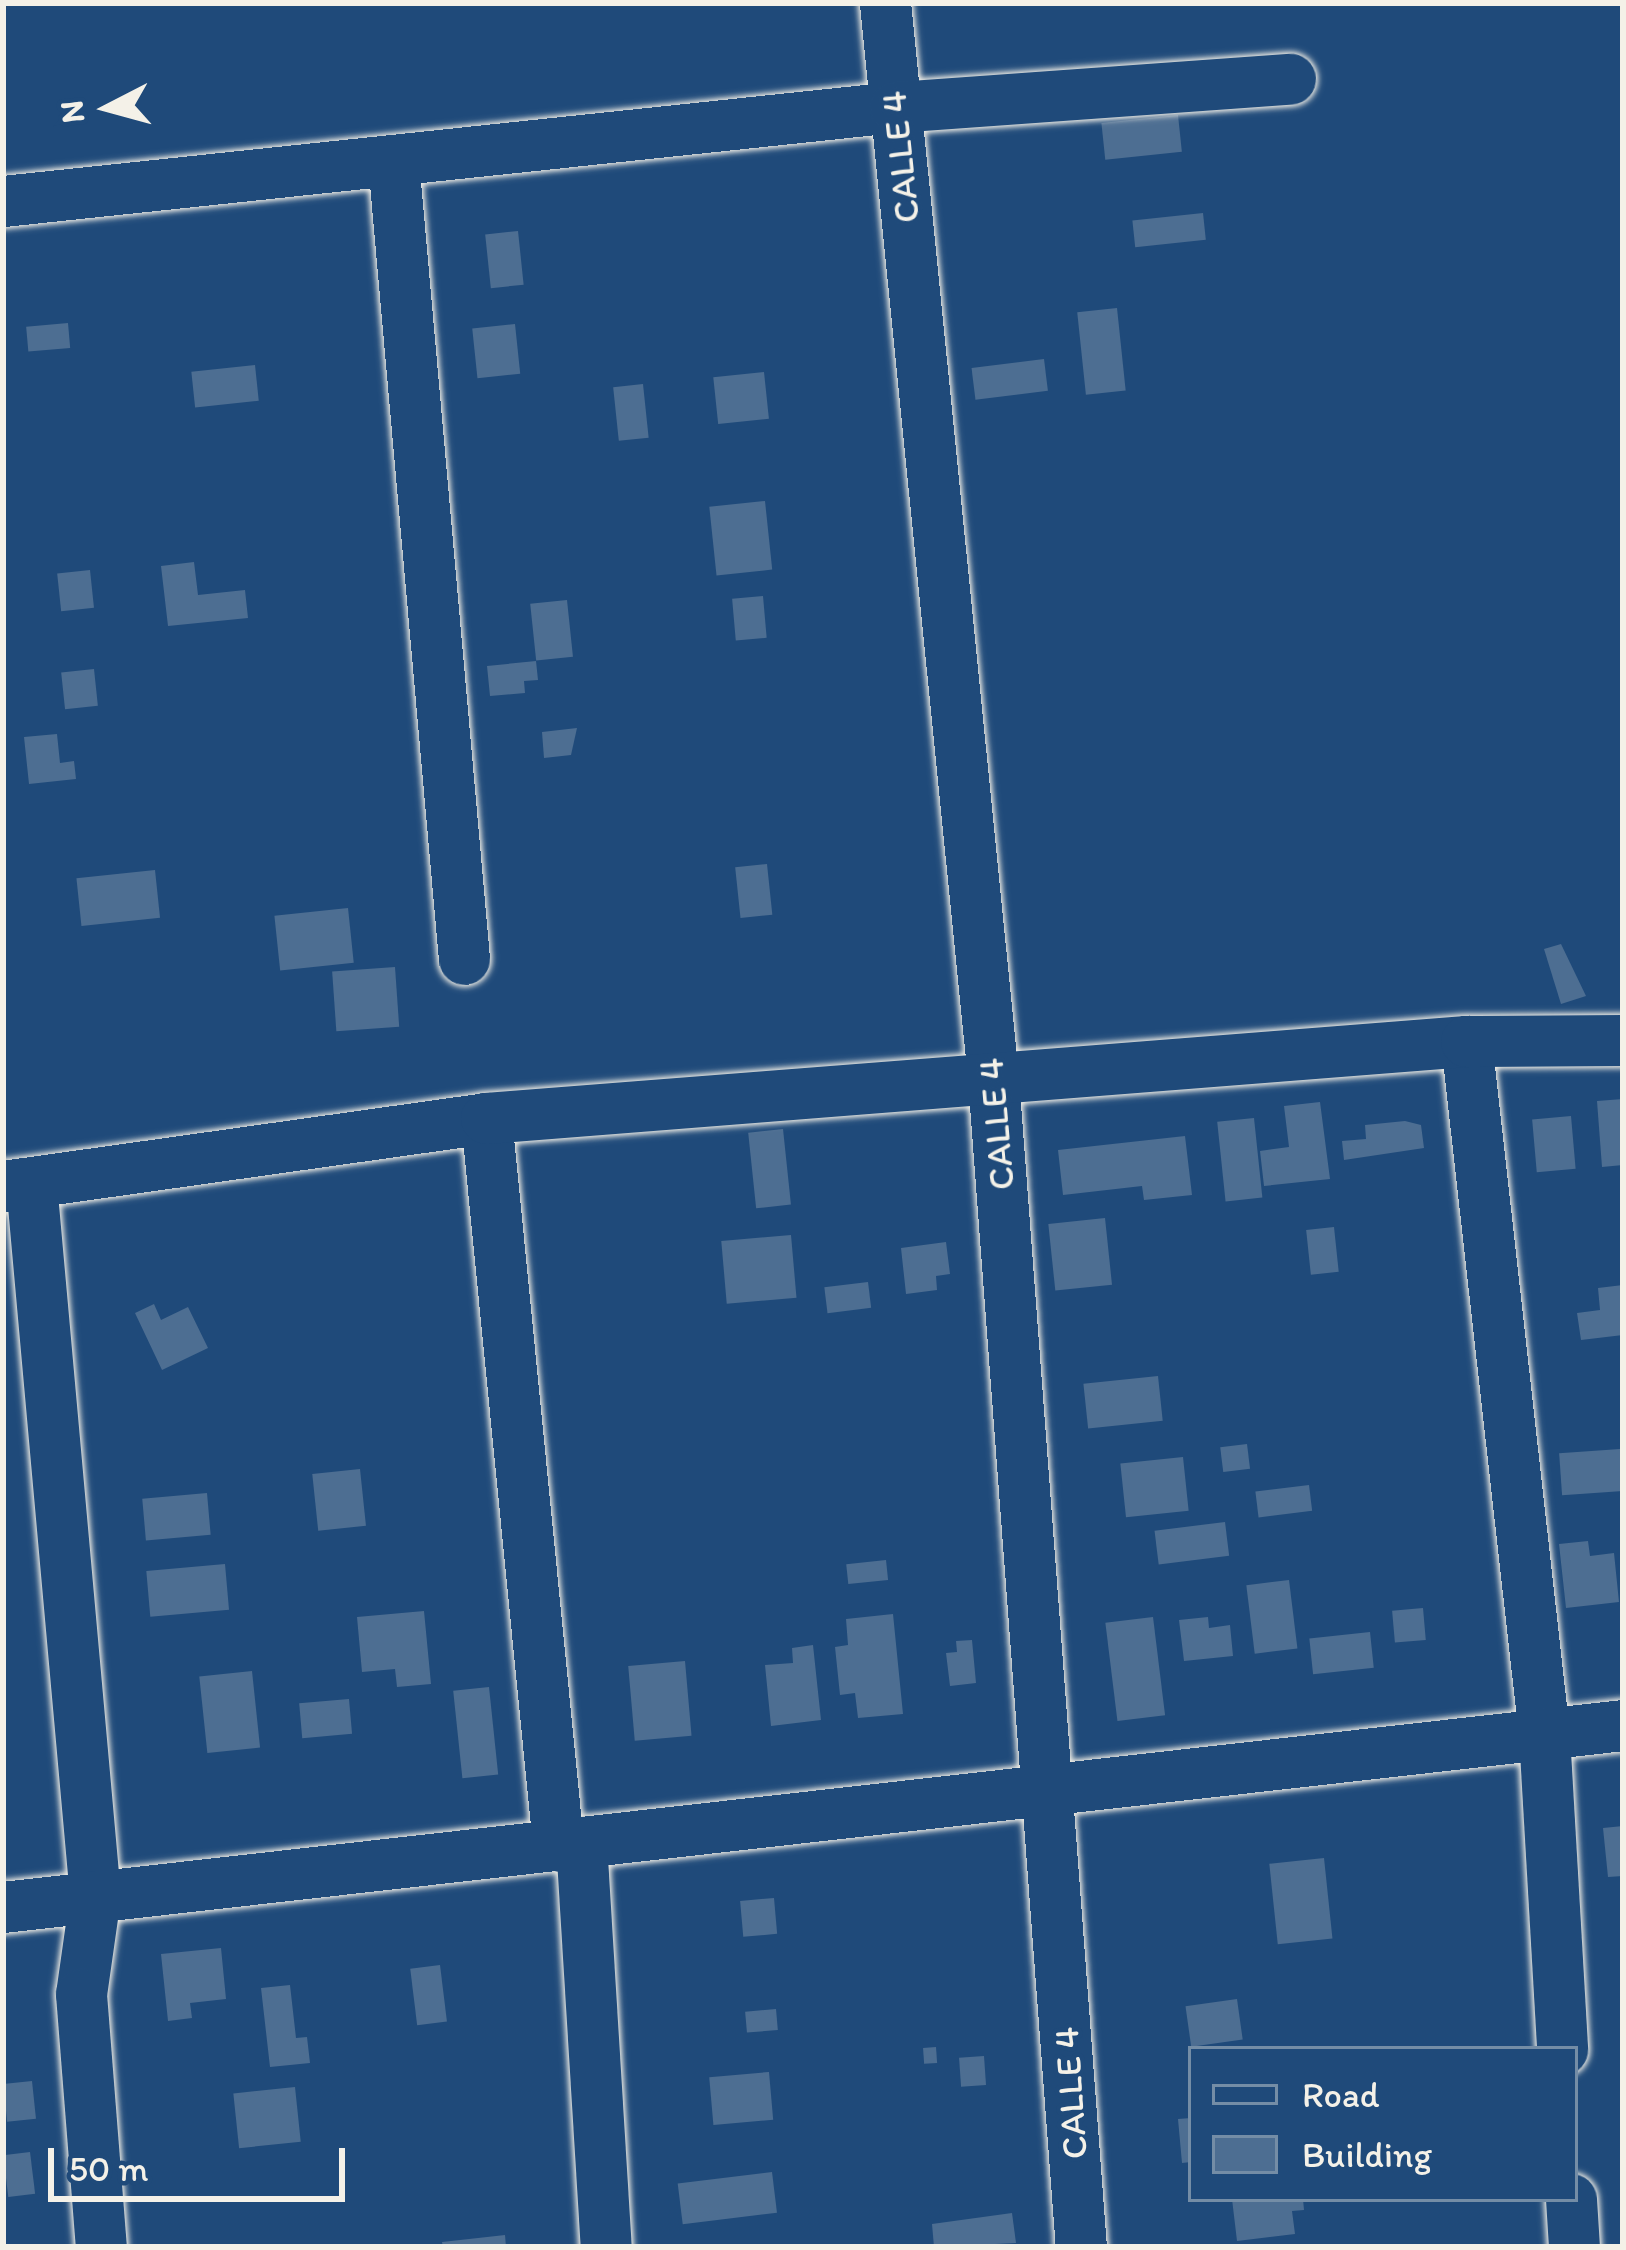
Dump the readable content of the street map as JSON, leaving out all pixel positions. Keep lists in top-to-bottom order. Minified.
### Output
{"streets":{"street":["CALLE 4"]},"legend":["Road","Building"],"scale_bar":"50 m","north":"left"}
